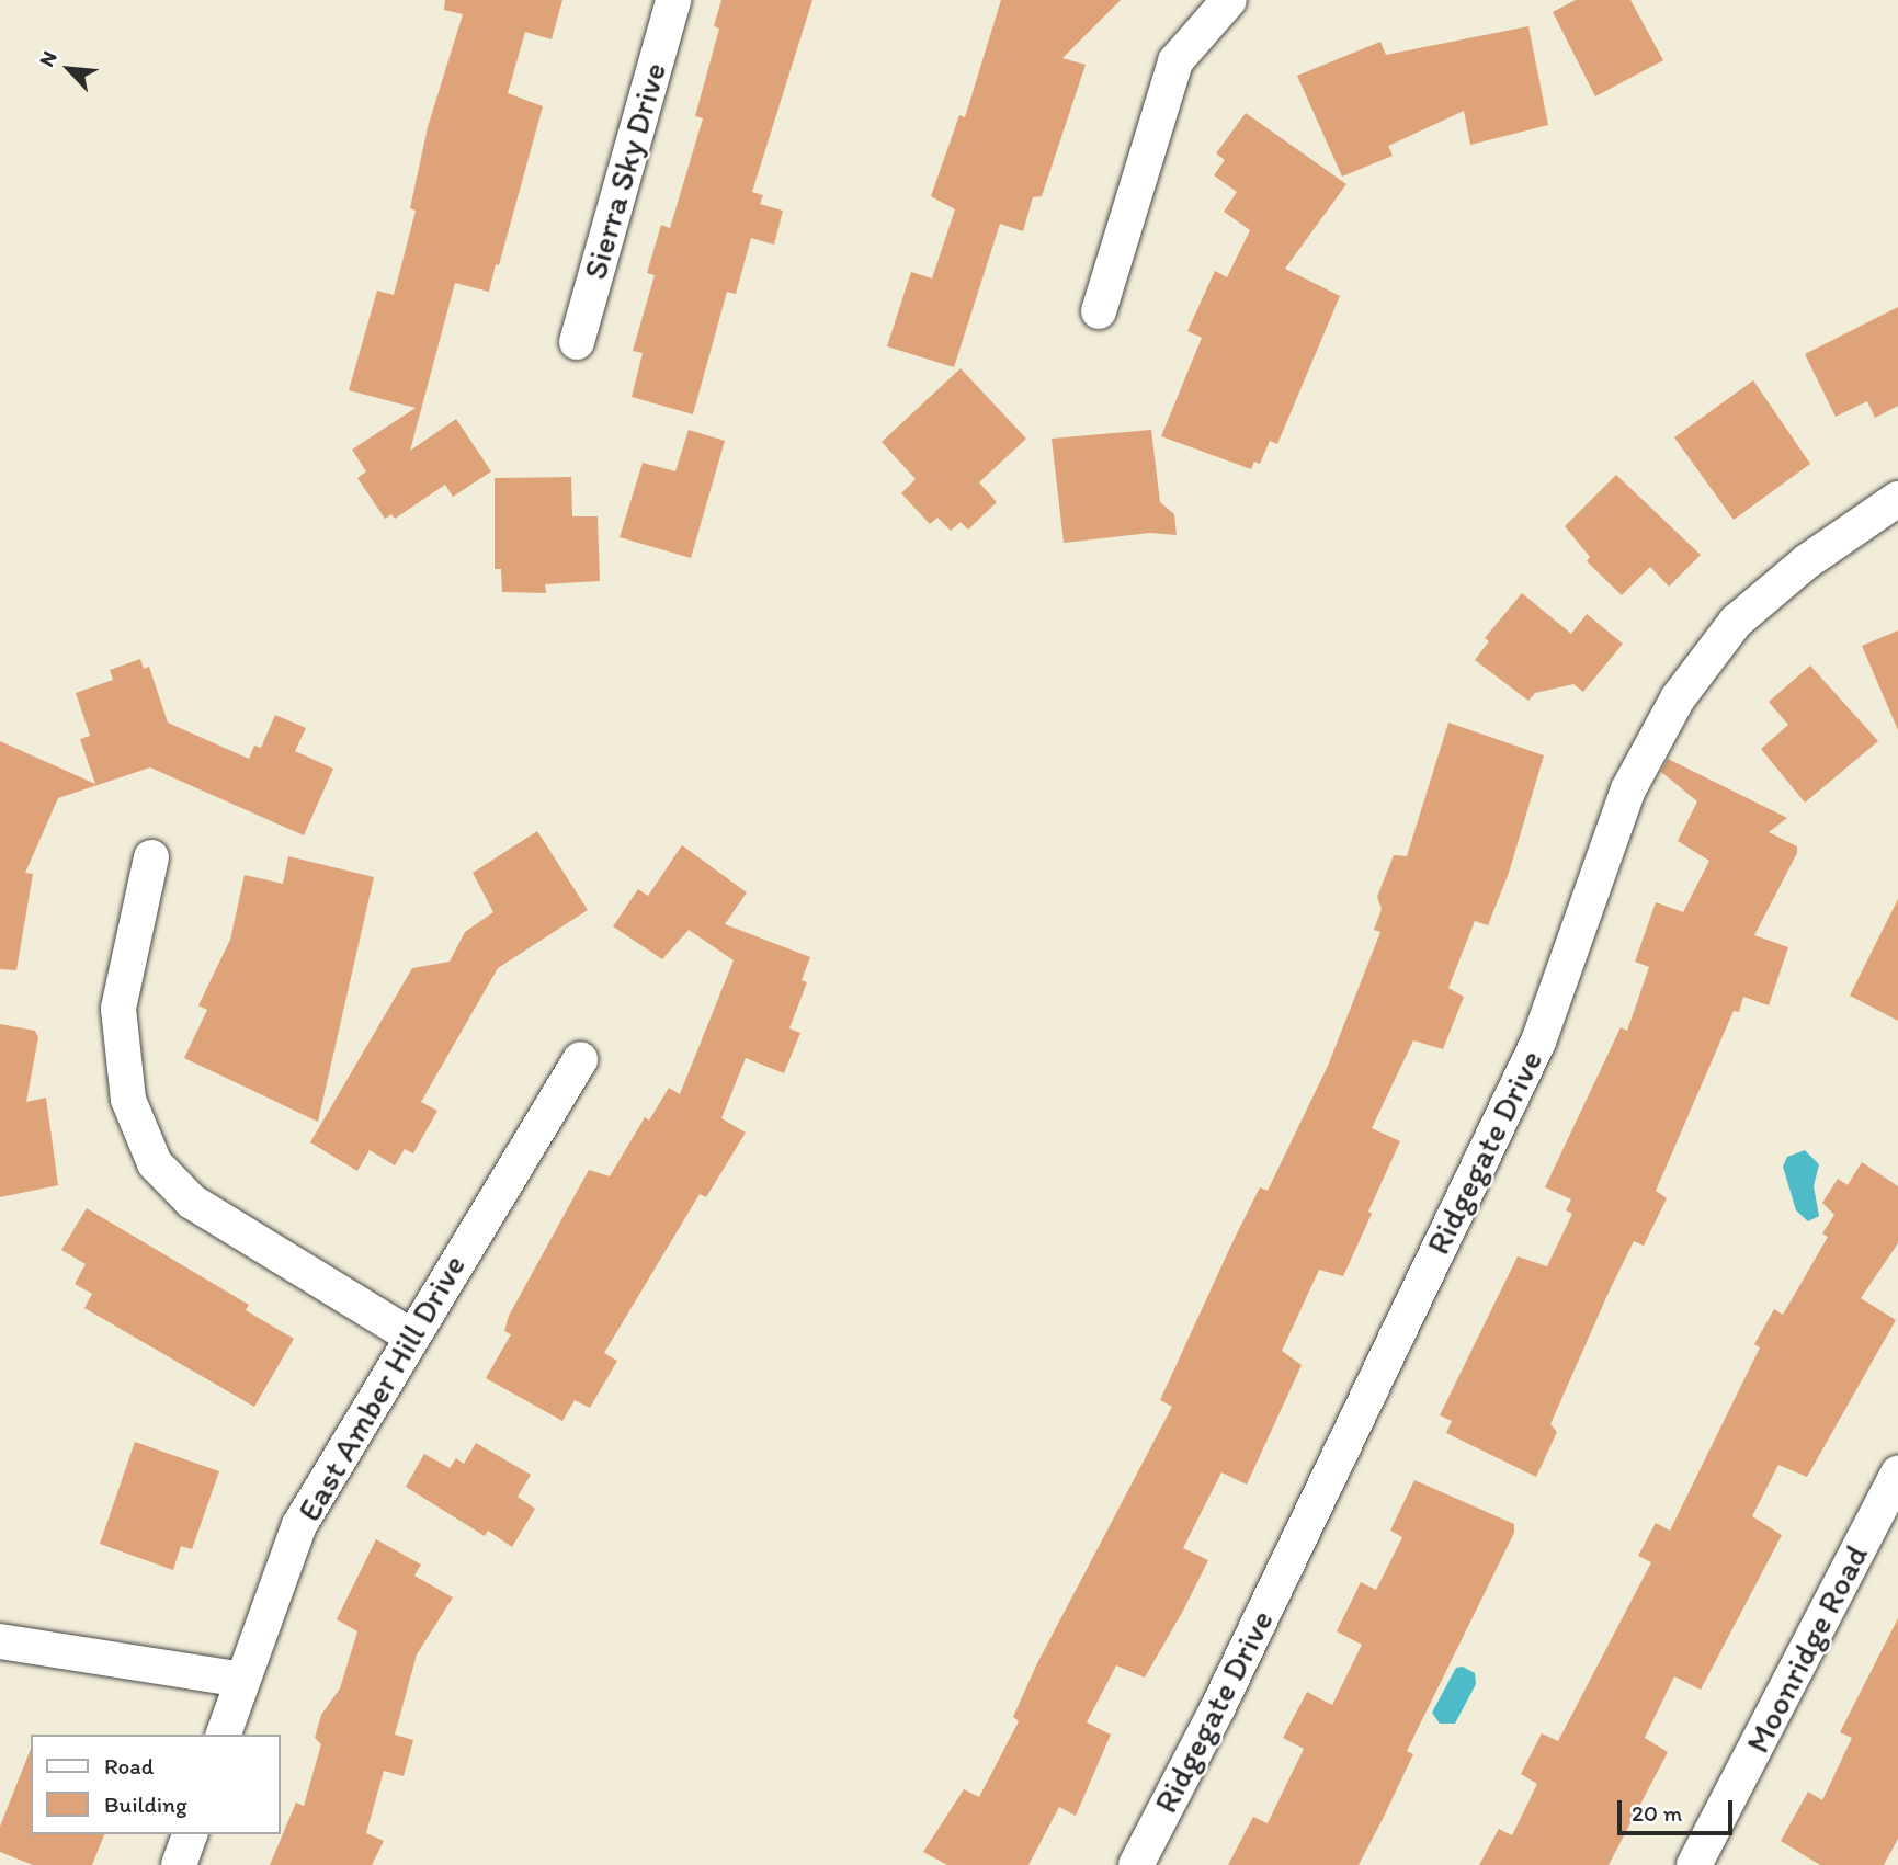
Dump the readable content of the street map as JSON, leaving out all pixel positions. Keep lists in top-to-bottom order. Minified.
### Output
{"streets":{"street":["Sierra Sky Drive","Ridgegate Drive","East Amber Hill Drive","Moonridge Road"]},"legend":["Road","Building"],"scale_bar":"20 m","north":"top left"}
